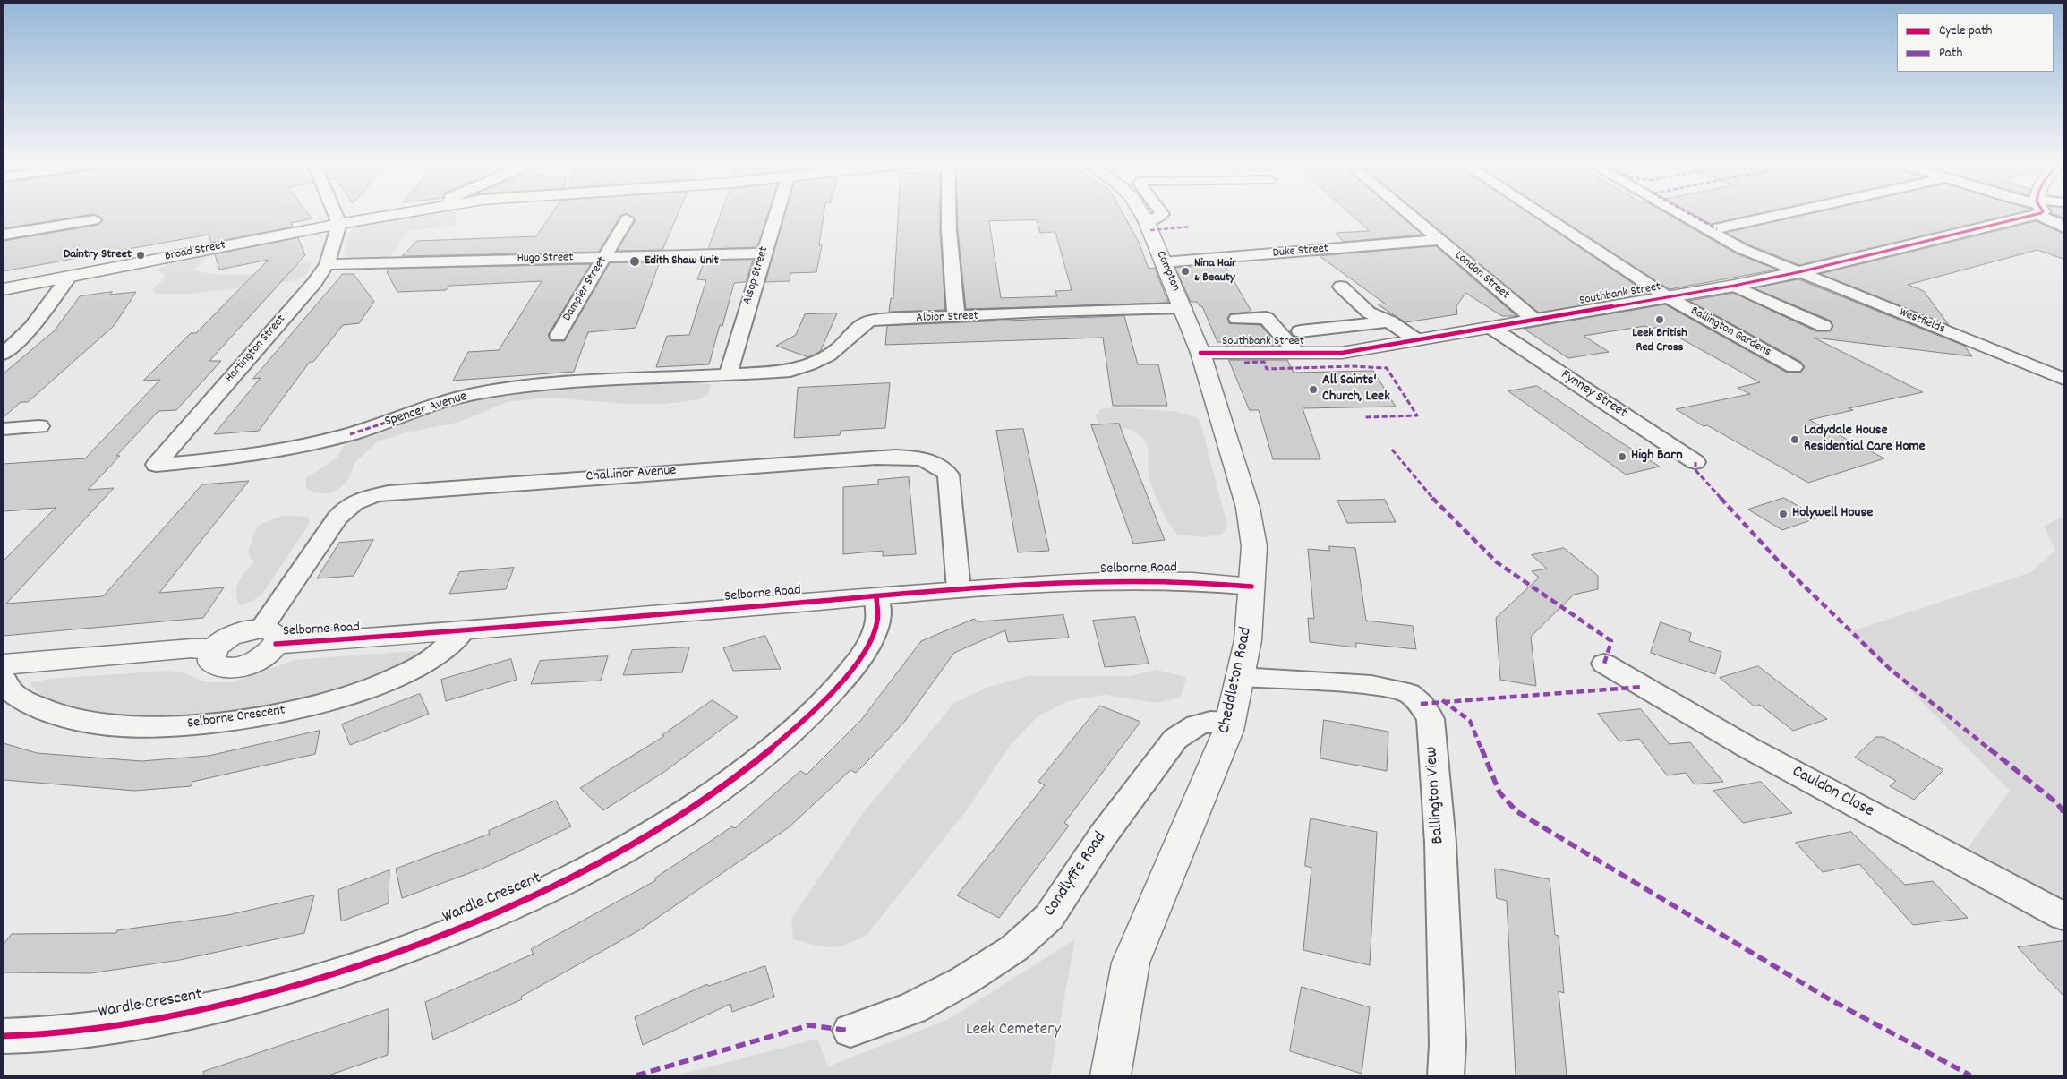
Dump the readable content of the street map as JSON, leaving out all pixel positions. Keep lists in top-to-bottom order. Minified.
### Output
{"streets":{"main road":["Broad Street","Compton","Southbank Street","Selborne Road","Cheddleton Road"],"street":["Duke Street","Hugo Street","Alsop Street","London Street","Dampier Street","Albion Street","Westfields","Ballington Gardens","Hartington Street","Fynney Street","Spencer Avenue","Challinor Avenue","Selborne Crescent","Cauldon Close","Ballington View","Condlyffe Road","Wardle Crescent"]},"crossings":[["Broad Street","Hartington Street"],["Duke Street","Compton"],["Duke Street","London Street"],["Hugo Street","Alsop Street"],["Hugo Street","Dampier Street"],["Hugo Street","Hartington Street"],["Compton","Southbank Street"],["Compton","Albion Street"],["Compton","Cheddleton Road"],["Alsop Street","Albion Street"],["Alsop Street","Spencer Avenue"],["London Street","Southbank Street"],["Southbank Street","Westfields"],["Southbank Street","Ballington Gardens"],["Southbank Street","Fynney Street"],["Southbank Street","Cheddleton Road"],["Albion Street","Spencer Avenue"],["Hartington Street","Spencer Avenue"],["Challinor Avenue","Selborne Road"],["Selborne Road","Cheddleton Road"],["Selborne Road","Selborne Crescent"],["Selborne Road","Wardle Crescent"],["Cheddleton Road","Ballington View"],["Cheddleton Road","Condlyffe Road"]],"parks":["Leek Cemetery"],"places":["Daintry Street","Edith Shaw Unit","Nina Hair & Beauty","Leek British Red Cross","All Saints' Church, Leek","Ladydale House Residential Care Home","High Barn","Holywell House"],"legend":["Cycle path","Path"]}
